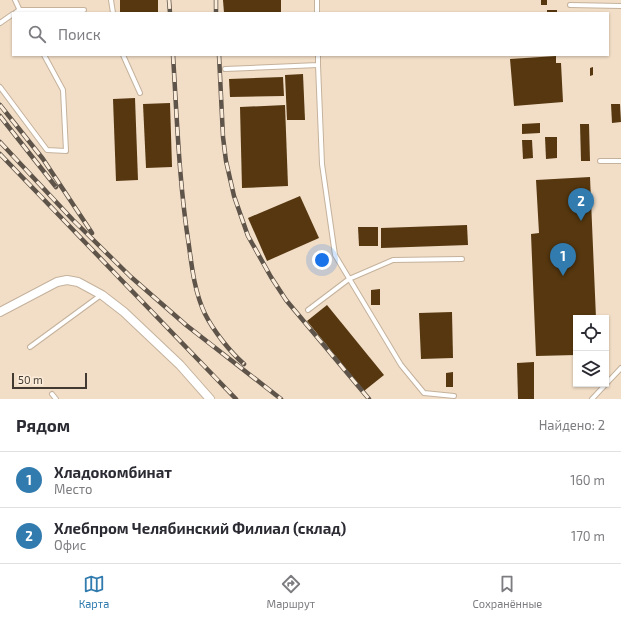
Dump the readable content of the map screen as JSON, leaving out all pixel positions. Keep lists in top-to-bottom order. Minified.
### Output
{"scale_bar":"50 m","page":{"search":"Поиск","pins":["2","1"],"scale":"50 m","heading":["Рядом","Найдено: 2"],"list":[{"mark":"1","name":"Хладокомбинат","note":"Место","value":"160 m"},{"mark":"2","name":"Хлебпром Челябинский Филиал (склад)","note":"Офис","value":"170 m"}],"nav":["Карта","Маршрут","Сохранённые"]}}
